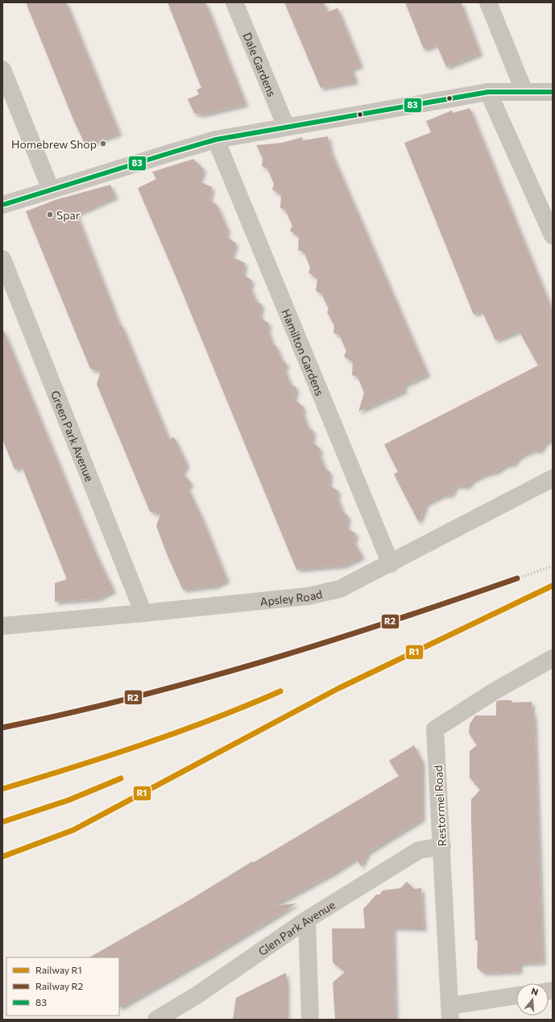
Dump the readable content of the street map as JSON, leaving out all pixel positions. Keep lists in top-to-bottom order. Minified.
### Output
{"streets":{"street":["Dale Gardens","Hamilton Gardens","Green Park Avenue","Apsley Road","Restormel Road","Glen Park Avenue"]},"crossings":[["Hamilton Gardens","Apsley Road"],["Green Park Avenue","Apsley Road"],["Restormel Road","Glen Park Avenue"]],"places":["Homebrew Shop","Spar"],"lines":["transit line 83","rail line R2","rail line R1"],"legend":["Railway R1","Railway R2","83"],"north":"top"}
